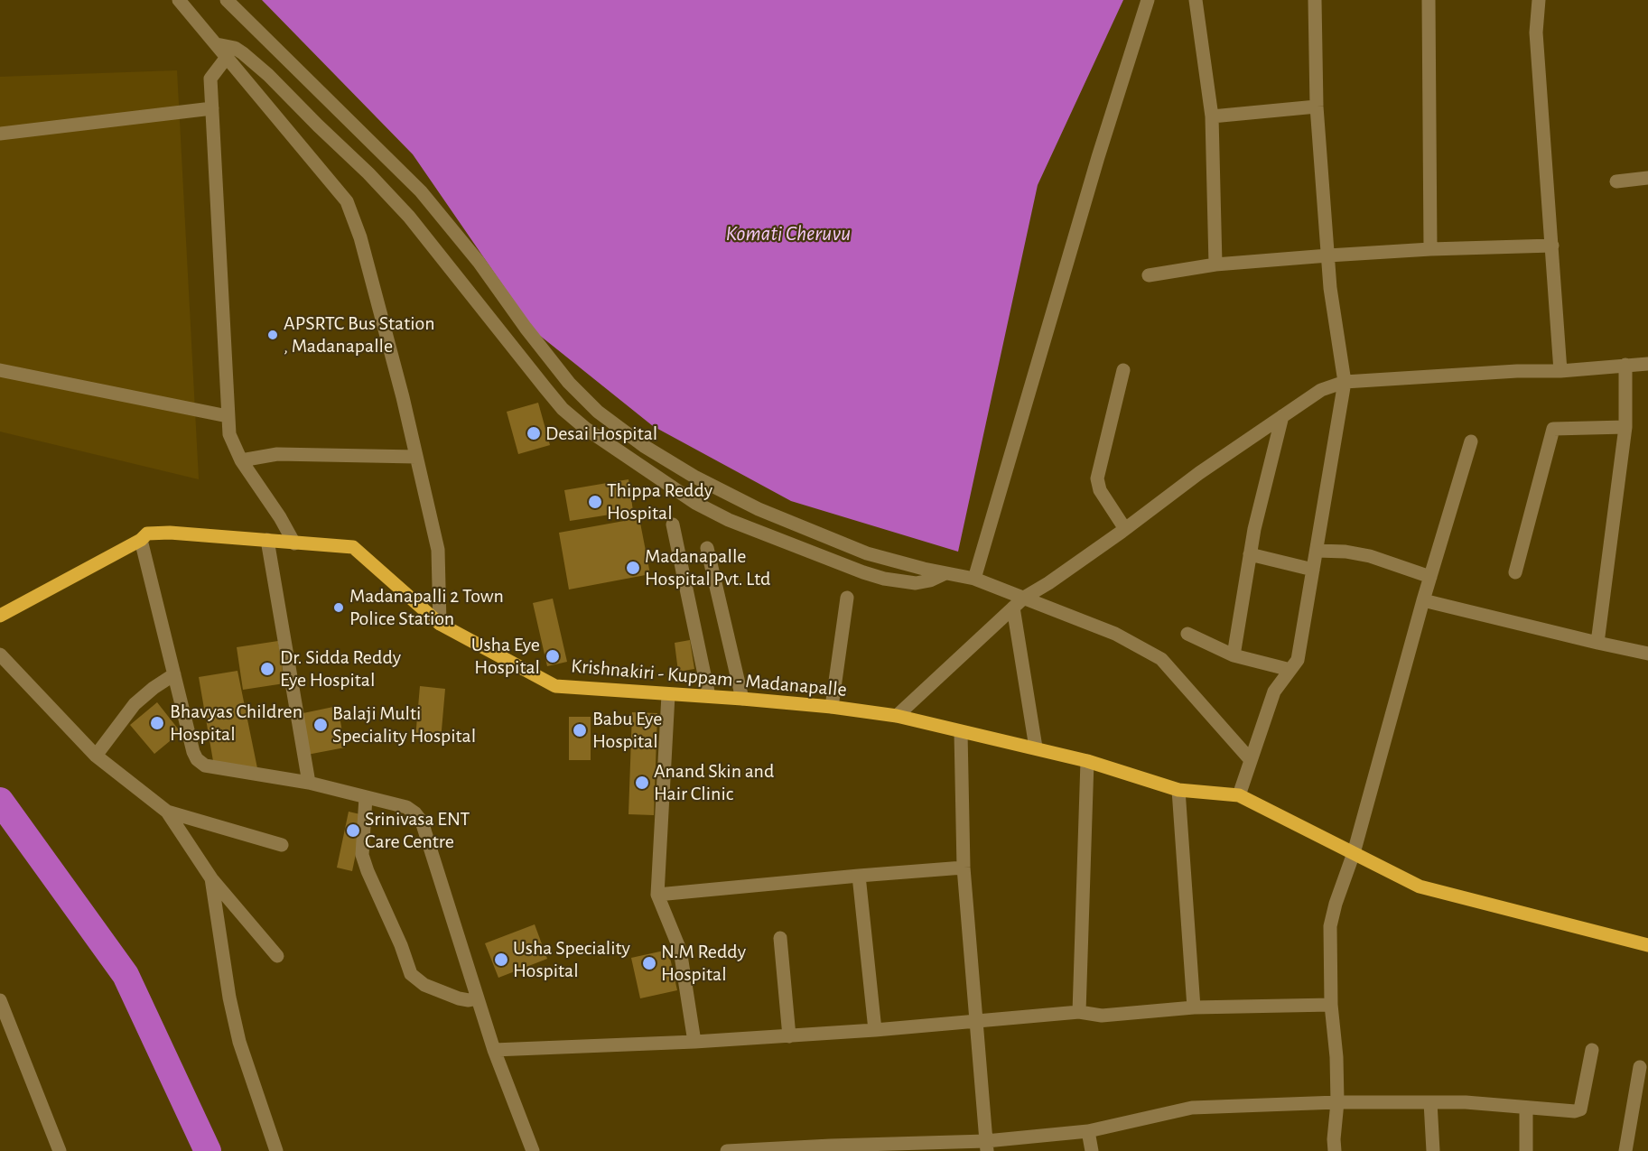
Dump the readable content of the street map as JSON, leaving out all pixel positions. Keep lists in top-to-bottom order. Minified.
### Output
{"streets":{"main road":["Krishnakiri - Kuppam - Madanapalle"]},"water":["Komati Cheruvu"],"places":["APSRTC Bus Station , Madanapalle","Desai Hospital","Thippa Reddy Hospital","Madanapalle Hospital Pvt. Ltd","Madanapalli 2 Town Police Station","Usha Eye Hospital","Dr. Sidda Reddy Eye Hospital","Bhavyas Children Hospital","Balaji Multi Speciality Hospital","Babu Eye Hospital","Anand Skin and Hair Clinic","Srinivasa ENT Care Centre","Usha Speciality Hospital","N.M Reddy Hospital"]}
